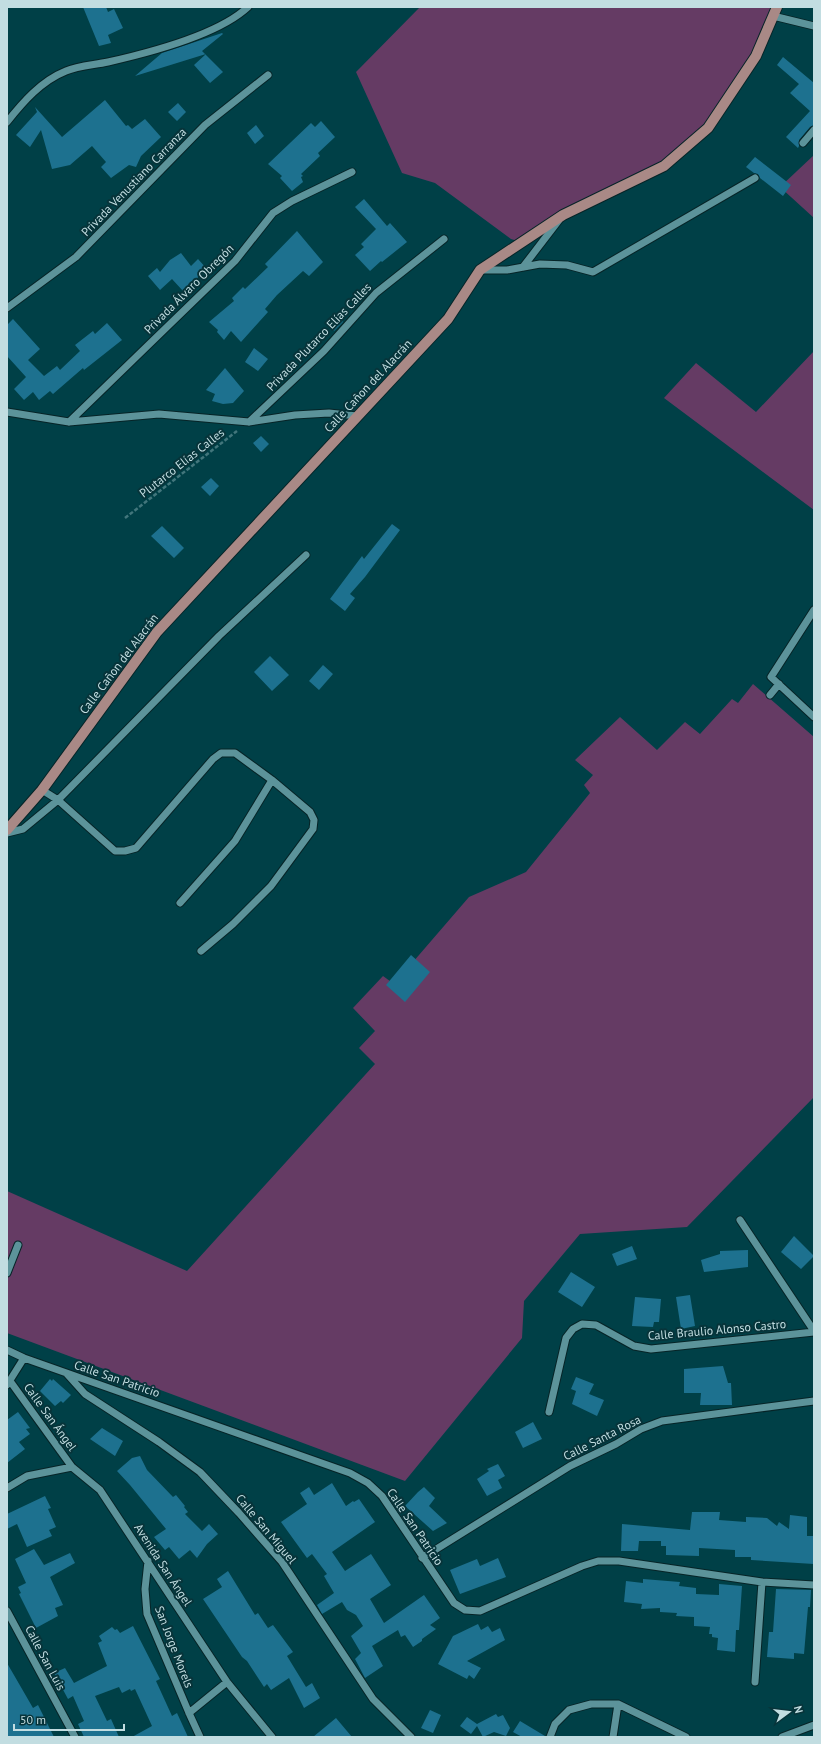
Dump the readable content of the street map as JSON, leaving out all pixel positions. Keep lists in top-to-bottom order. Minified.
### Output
{"streets":{"main road":["Calle Cañon del Alacrán"],"street":["Privada Venustiano Carranza","Privada Álvaro Obregón","Privada Plutarco Elías Calles","Calle Braulio Alonso Castro","Calle San Patricio","Calle San Ángel","Calle Santa Rosa","Calle San Miguel","Avenida San Ángel","San Jorge Morels","Calle San Luis"],"path":["Plutarco Elías Calles"]},"crossings":[["Privada Plutarco Elías Calles","Plutarco Elías Calles"],["Calle San Patricio","Calle Santa Rosa"],["Calle San Patricio","Calle San Miguel"],["Calle San Ángel","Avenida San Ángel"],["Avenida San Ángel","San Jorge Morels"]],"scale_bar":"50 m","north":"right"}
